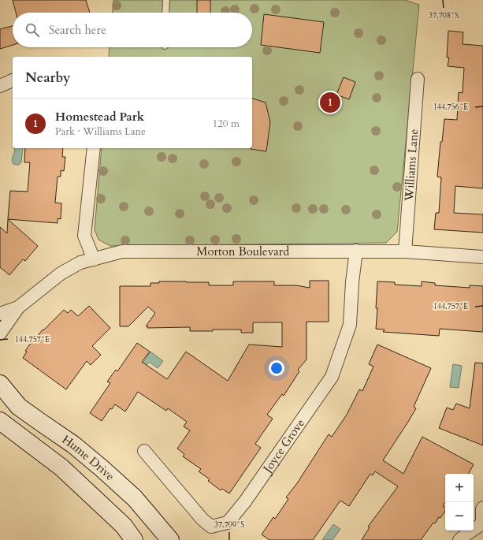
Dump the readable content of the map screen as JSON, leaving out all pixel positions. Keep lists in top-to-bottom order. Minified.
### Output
{"streets":{"street":["Williams Lane","Morton Boulevard","Joyce Grove","Hume Drive"]},"crossings":[["Williams Lane","Morton Boulevard"],["Morton Boulevard","Joyce Grove"]],"page":{"search":"Search here","heading":"Nearby","pins":"1","list":[{"mark":"1","name":"Homestead Park","note":"Park · Williams Lane","value":"120 m"}],"map_buttons":["+","−"]},"coordinates":["37.708°S","144.756°E","144.757°E","37.709°S"]}
